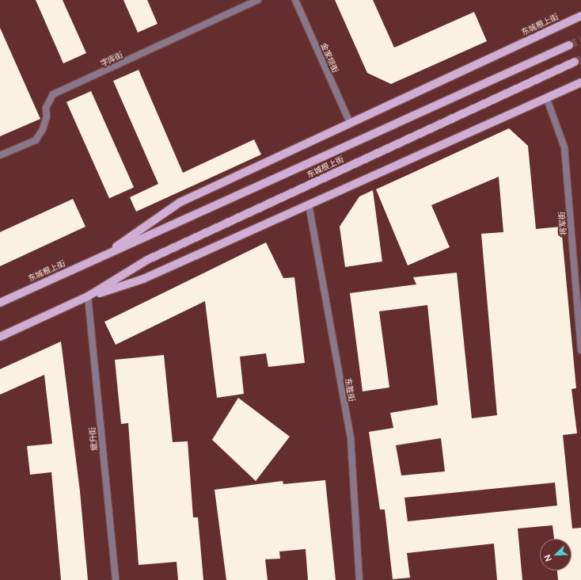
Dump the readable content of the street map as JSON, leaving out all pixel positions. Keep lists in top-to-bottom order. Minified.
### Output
{"streets":{"main road":["东城根上街"],"street":["金家坝街","字库街","将军街","东胜街","斌升街"]},"crossings":[["东城根上街","金家坝街"],["东城根上街","将军街"],["东城根上街","东胜街"],["东城根上街","斌升街"]],"north":"bottom left"}
